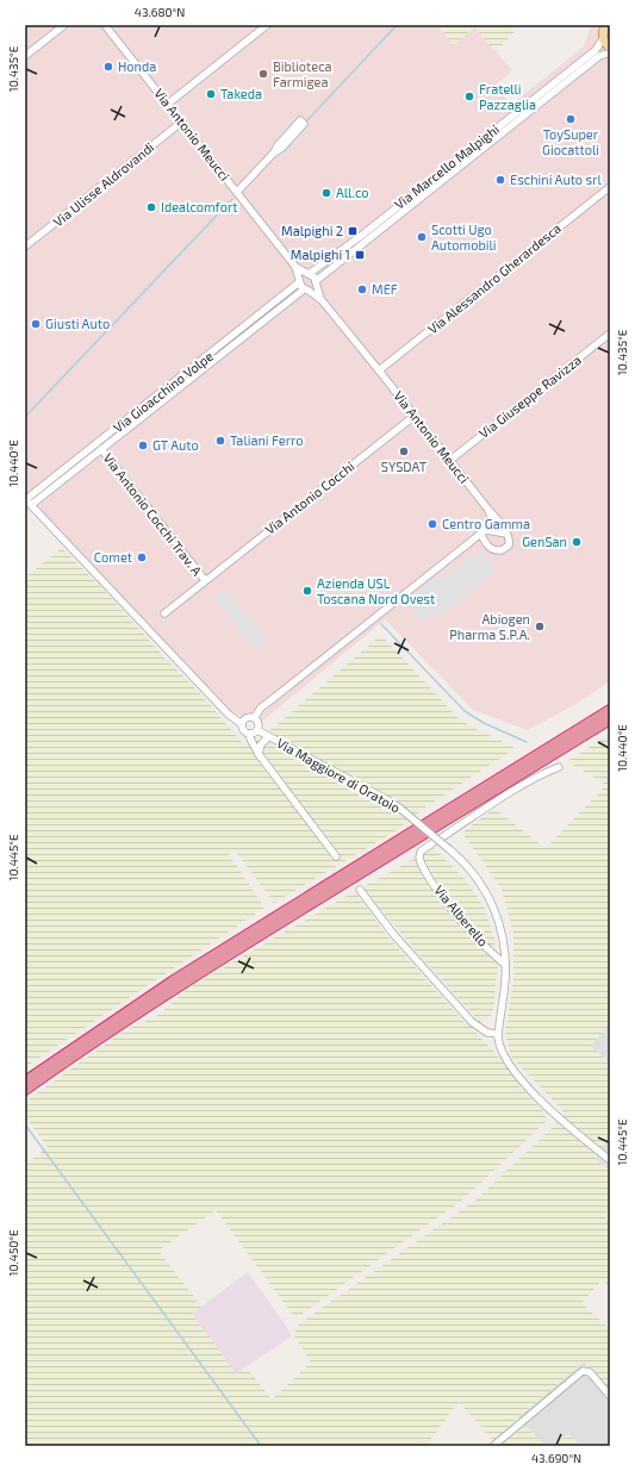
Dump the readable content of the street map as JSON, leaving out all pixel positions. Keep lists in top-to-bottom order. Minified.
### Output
{"streets":{"street":["Via Antonio Meucci","Via Marcello Malpighi","Via Ulisse Aldrovandi","Via Alessandro Gherardesca","Via Gioacchino Volpe","Via Giuseppe Ravizza","Via Antonio Cocchi","Via Antonio Cocchi Trav. A","Via Maggiore di Oratoio","Via Alberello"]},"crossings":[["Via Antonio Meucci","Via Marcello Malpighi"],["Via Antonio Meucci","Via Ulisse Aldrovandi"],["Via Antonio Meucci","Via Alessandro Gherardesca"],["Via Antonio Meucci","Via Gioacchino Volpe"],["Via Antonio Meucci","Via Giuseppe Ravizza"],["Via Antonio Meucci","Via Antonio Cocchi"],["Via Marcello Malpighi","Via Gioacchino Volpe"],["Via Gioacchino Volpe","Via Antonio Cocchi Trav. A"],["Via Gioacchino Volpe","Via Maggiore di Oratoio"],["Via Antonio Cocchi","Via Antonio Cocchi Trav. A"],["Via Maggiore di Oratoio","Via Alberello"]],"places":{"other":["Honda","Biblioteca Farmigea","Takeda","Fratelli Pazzaglia","ToySuper Giocattoli","Eschini Auto srl","All.co","Idealcomfort","Scotti Ugo Automobili","MEF","Giusti Auto","Taliani Ferro","GT Auto","SYSDAT","Centro Gamma","GenSan","Comet","Azienda USL Toscana Nord Ovest","Abiogen Pharma S.P.A."],"transit":["Malpighi 2","Malpighi 1"]},"coordinates":["43.680°N","10.435°E","10.440°E","10.445°E","10.450°E","43.690°N"]}
